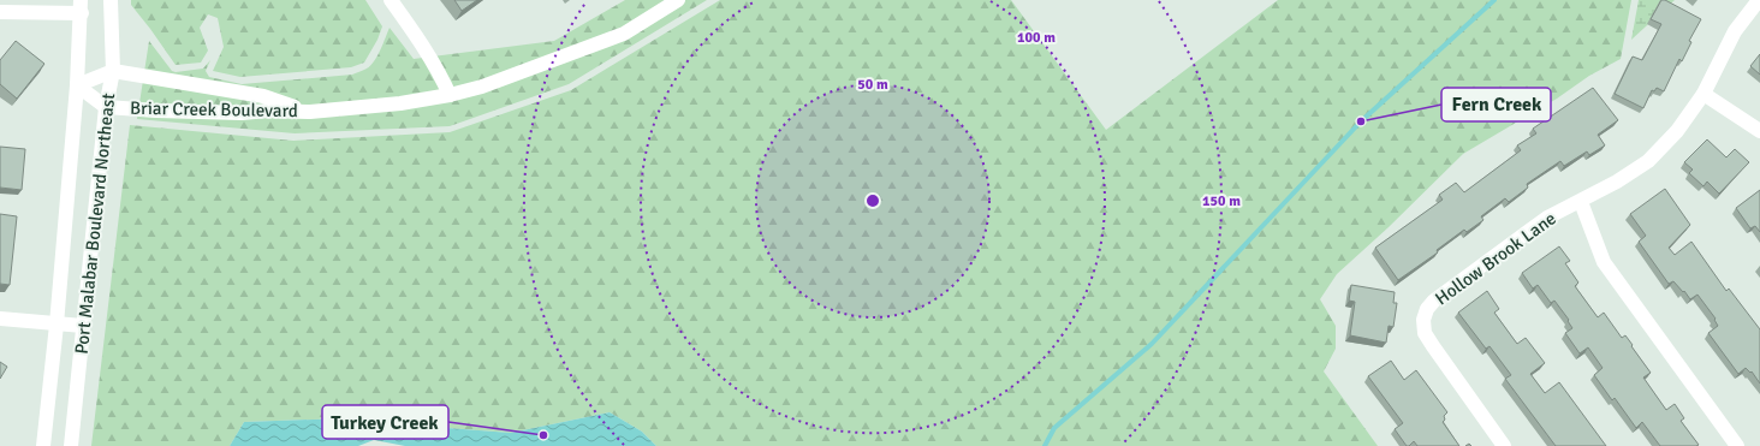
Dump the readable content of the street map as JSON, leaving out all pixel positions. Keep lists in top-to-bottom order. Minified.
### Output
{"streets":{"street":["Briar Creek Boulevard","Port Malabar Boulevard Northeast","Hollow Brook Lane"]},"crossings":[["Briar Creek Boulevard","Port Malabar Boulevard Northeast"]],"places":["Fern Creek","Turkey Creek"],"rings":["100 m","50 m","150 m"]}
